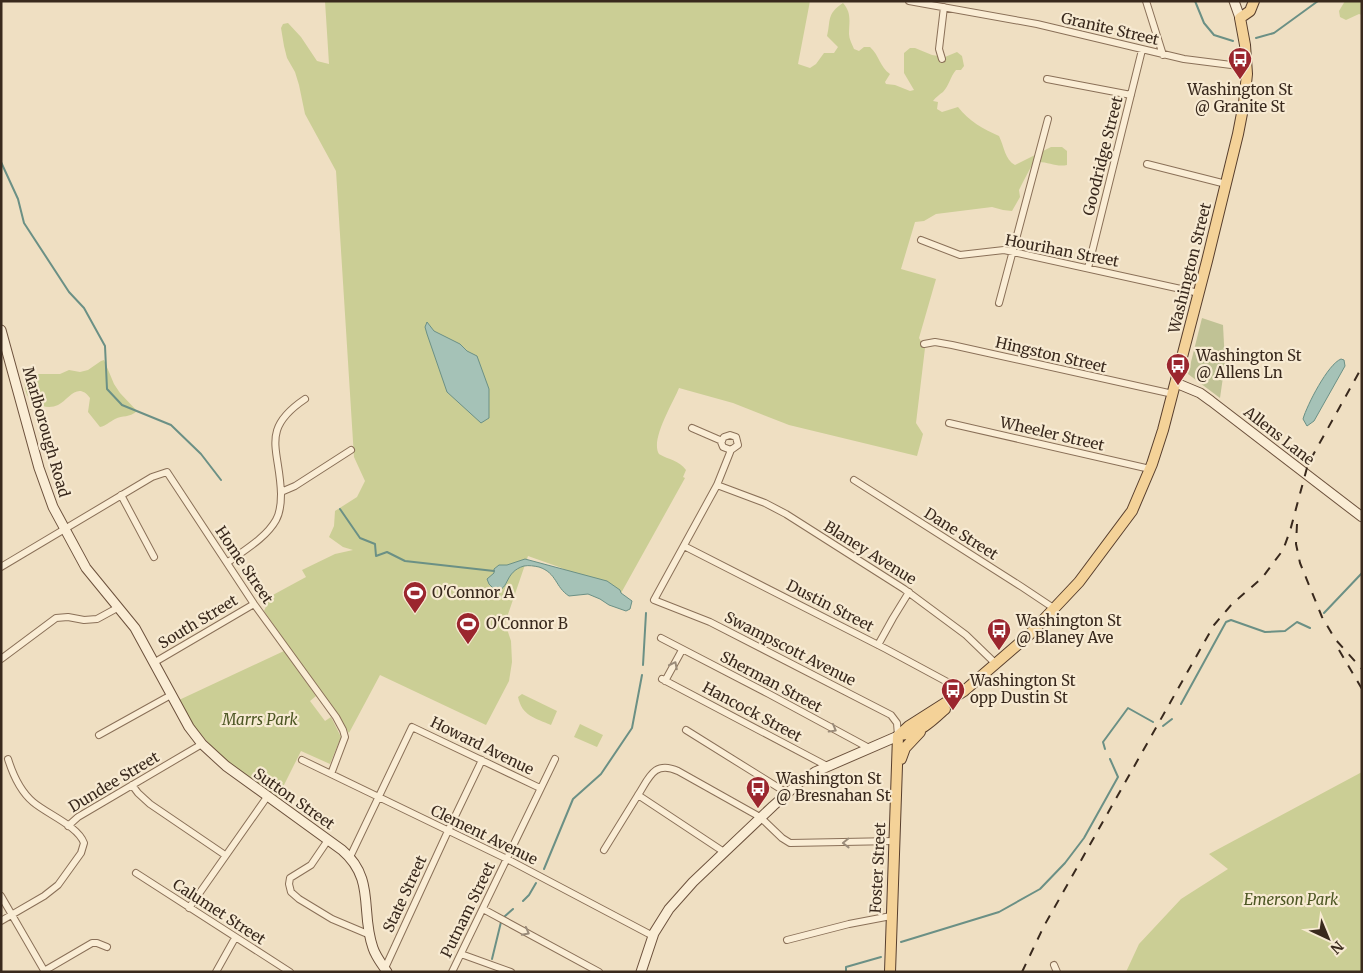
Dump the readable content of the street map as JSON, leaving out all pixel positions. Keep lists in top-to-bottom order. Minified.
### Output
{"streets":{"main road":["Washington Street","Foster Street"],"street":["Granite Street","Goodridge Street","Hourihan Street","Hingston Street","Marlborough Road","Wheeler Street","Allens Lane","Dane Street","Blaney Avenue","Home Street","Dustin Street","South Street","Swampscott Avenue","Sherman Street","Hancock Street","Howard Avenue","Dundee Street","Sutton Street","Clement Avenue","State Street","Putnam Street","Calumet Street"]},"crossings":[["Granite Street","Goodridge Street"],["Granite Street","Washington Street"],["Goodridge Street","Hourihan Street"],["Hourihan Street","Washington Street"],["Washington Street","Hingston Street"],["Washington Street","Wheeler Street"],["Washington Street","Allens Lane"],["Washington Street","Dane Street"],["Washington Street","Blaney Avenue"],["Washington Street","Dustin Street"],["Washington Street","Swampscott Avenue"],["Washington Street","Sherman Street"],["Washington Street","Hancock Street"],["Washington Street","Clement Avenue"],["Washington Street","Foster Street"],["Marlborough Road","Home Street"],["Marlborough Road","South Street"],["Marlborough Road","Sutton Street"],["Home Street","South Street"],["Home Street","Clement Avenue"],["Dustin Street","Swampscott Avenue"],["South Street","Sutton Street"],["Swampscott Avenue","Foster Street"],["Sherman Street","Hancock Street"],["Howard Avenue","Clement Avenue"],["Howard Avenue","State Street"],["Howard Avenue","Putnam Street"],["Dundee Street","Sutton Street"],["Sutton Street","State Street"],["Clement Avenue","State Street"],["Clement Avenue","Putnam Street"]],"one_way":["Sherman Street"],"parks":["Marrs Park","Emerson Park"],"places":{"bus stop":["Washington St @ Granite St","Washington St @ Allens Ln","Washington St @ Blaney Ave","Washington St opp Dustin St","Washington St @ Bresnahan St"],"sports":["O'Connor A","O'Connor B"]},"north":"bottom right"}
